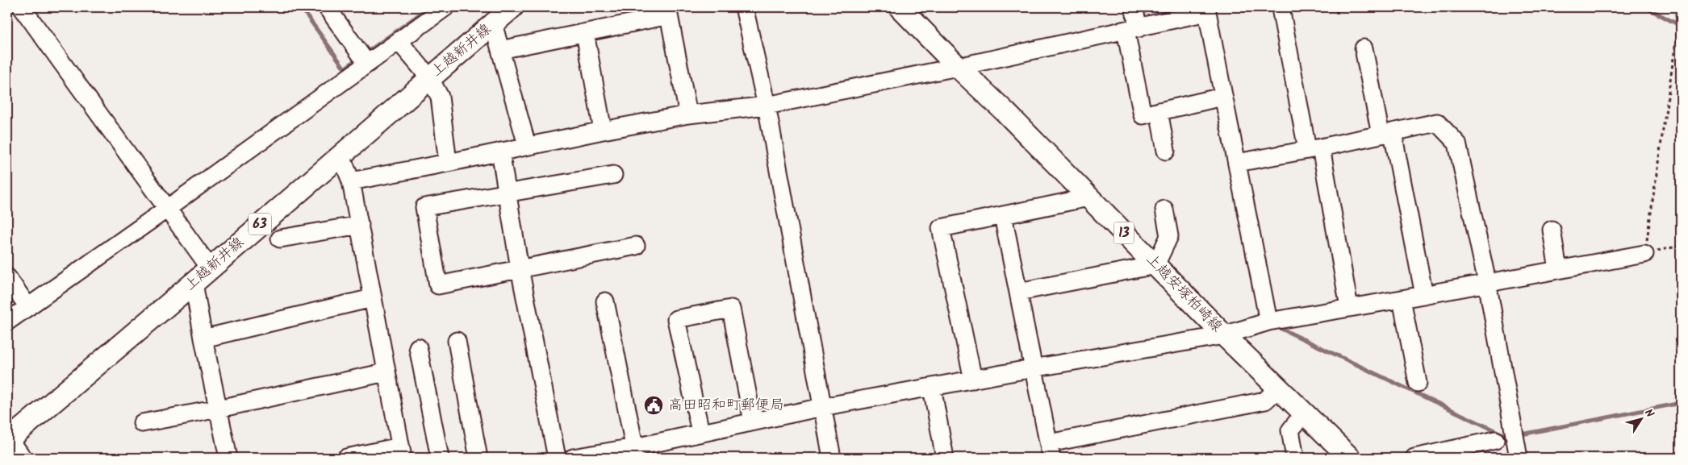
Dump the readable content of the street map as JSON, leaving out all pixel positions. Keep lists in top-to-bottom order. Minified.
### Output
{"streets":{"main road":["上越新井線","63","13","上越安塚柏崎線"]},"places":{"public building":["高田昭和町郵便局"]},"north":"top right"}
